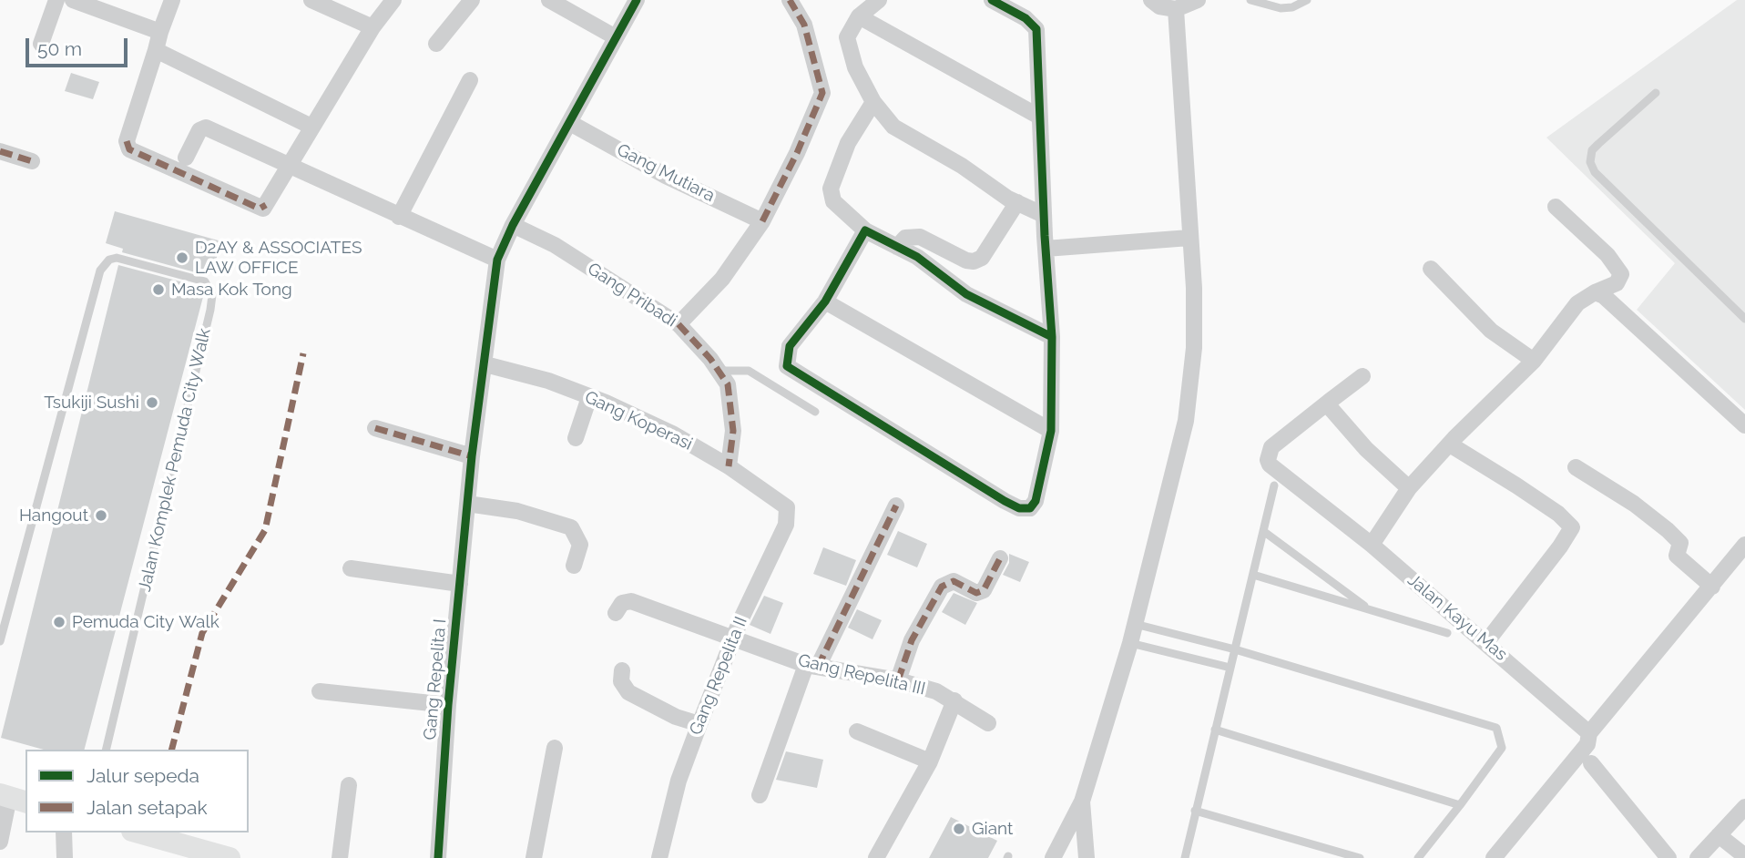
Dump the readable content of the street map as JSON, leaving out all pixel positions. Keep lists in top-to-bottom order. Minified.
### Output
{"streets":{"street":["Gang Mutiara","Gang Pribadi","Gang Koperasi","Jalan Kayu Mas","Gang Repelita III","Gang Repelita II","Gang Repelita I"],"lane":["Jalan Komplek Pemuda City Walk"]},"crossings":[["Gang Mutiara","Gang Repelita I"],["Gang Pribadi","Gang Koperasi"],["Gang Pribadi","Gang Repelita I"],["Gang Koperasi","Gang Repelita II"],["Gang Koperasi","Gang Repelita I"],["Gang Repelita III","Gang Repelita II"]],"places":["D2AY & ASSOCIATES LAW OFFICE","Masa Kok Tong","Tsukiji Sushi","Hangout","Pemuda City Walk","Giant"],"legend":["Jalur sepeda","Jalan setapak"],"scale_bar":"50 m"}
